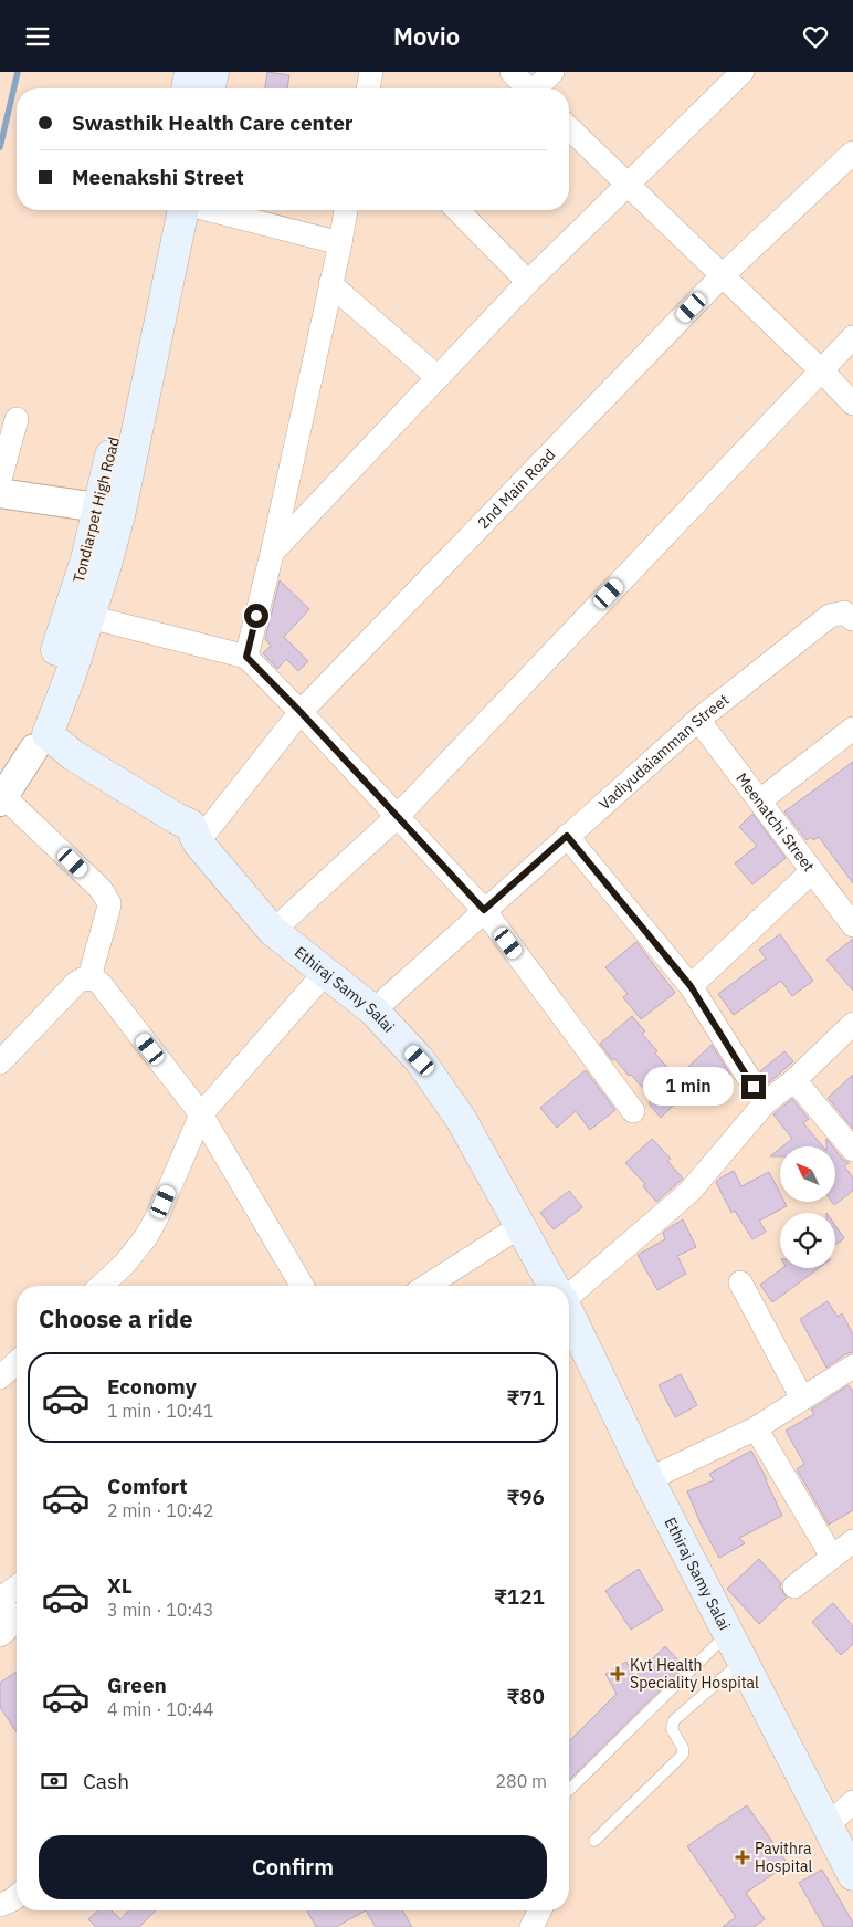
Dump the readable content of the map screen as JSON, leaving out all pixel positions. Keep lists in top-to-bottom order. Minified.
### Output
{"streets":{"main road":["Tondiarpet High Road","Ethiraj Samy Salai"],"street":["2nd Main Road","Vadiyudaiamman Street","Meenatchi Street"]},"crossings":[["2nd Main Road","Ethiraj Samy Salai"],["Tondiarpet High Road","Ethiraj Samy Salai"],["Vadiyudaiamman Street","Meenatchi Street"],["Vadiyudaiamman Street","Ethiraj Samy Salai"]],"places":{"health":["Kvt Health Speciality Hospital","Pavithra Hospital"]},"north":"top left","page":{"header":"Movio","banner":["Swasthik Health Care center","Meenakshi Street"],"bubble":"1 min","heading":"Choose a ride","list":[{"name":"Economy","note":"1 min · 10:41","value":"₹71"},{"name":"Comfort","note":"2 min · 10:42","value":"₹96"},{"name":"XL","note":"3 min · 10:43","value":"₹121"},{"name":"Green","note":"4 min · 10:44","value":"₹80"}],"pay":["Cash","280 m"],"buttons":"Confirm"}}
